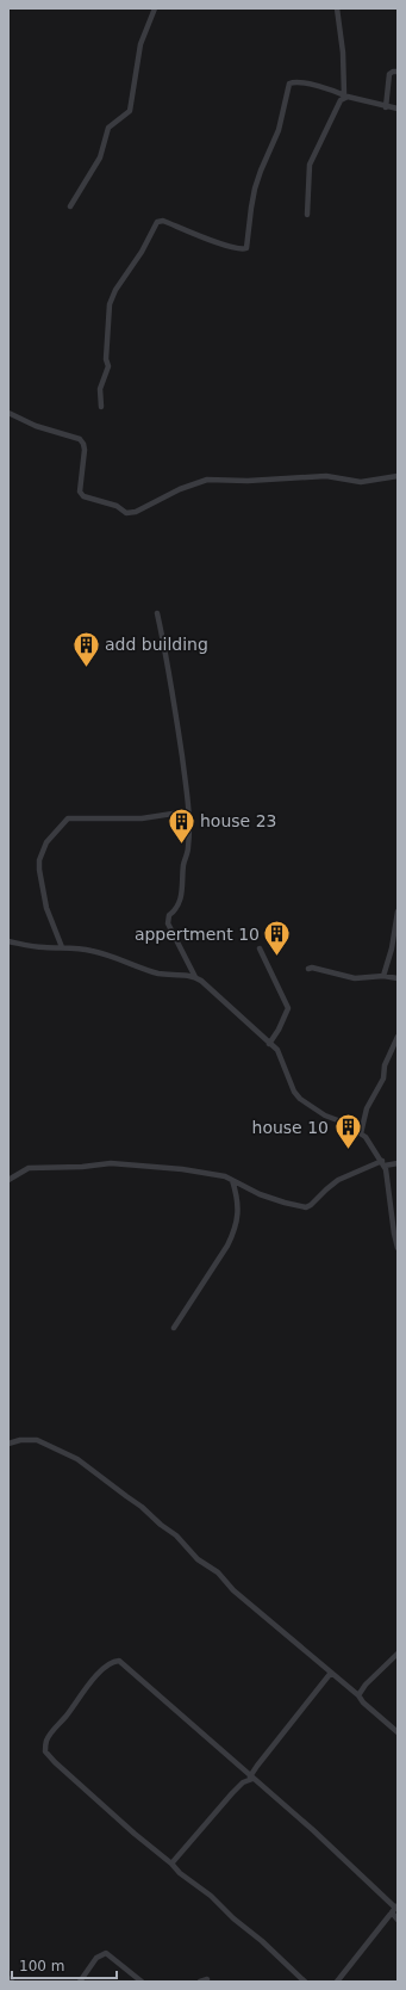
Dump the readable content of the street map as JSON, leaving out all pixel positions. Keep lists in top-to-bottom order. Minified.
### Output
{"places":{"building":["add building","house 23","appertment 10","house 10"]},"scale_bar":"100 m"}
